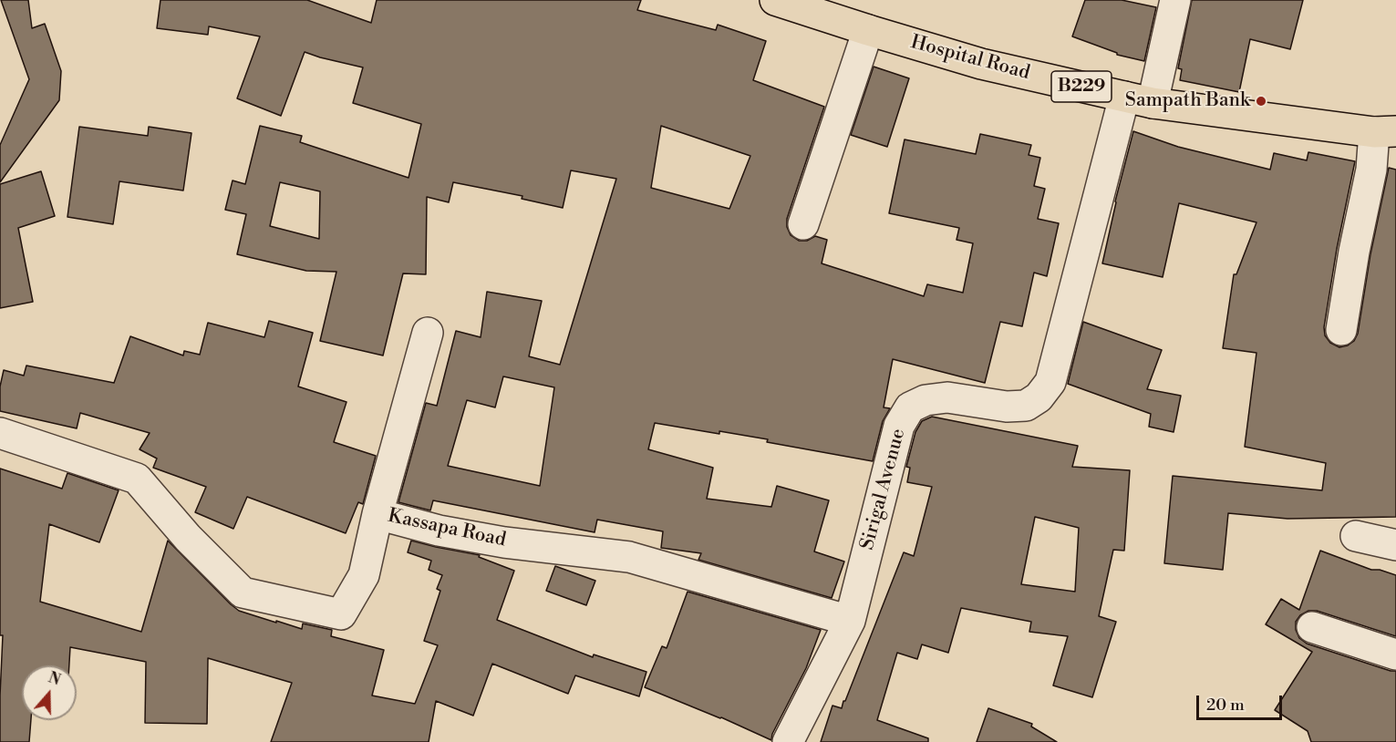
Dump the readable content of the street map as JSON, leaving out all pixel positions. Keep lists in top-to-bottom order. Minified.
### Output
{"streets":{"main road":["Hospital Road","B229"],"street":["Sirigal Avenue","Kassapa Road"]},"crossings":[["Hospital Road","Sirigal Avenue"],["Sirigal Avenue","Kassapa Road"]],"places":["Sampath Bank"],"scale_bar":"20 m","north":"top"}
